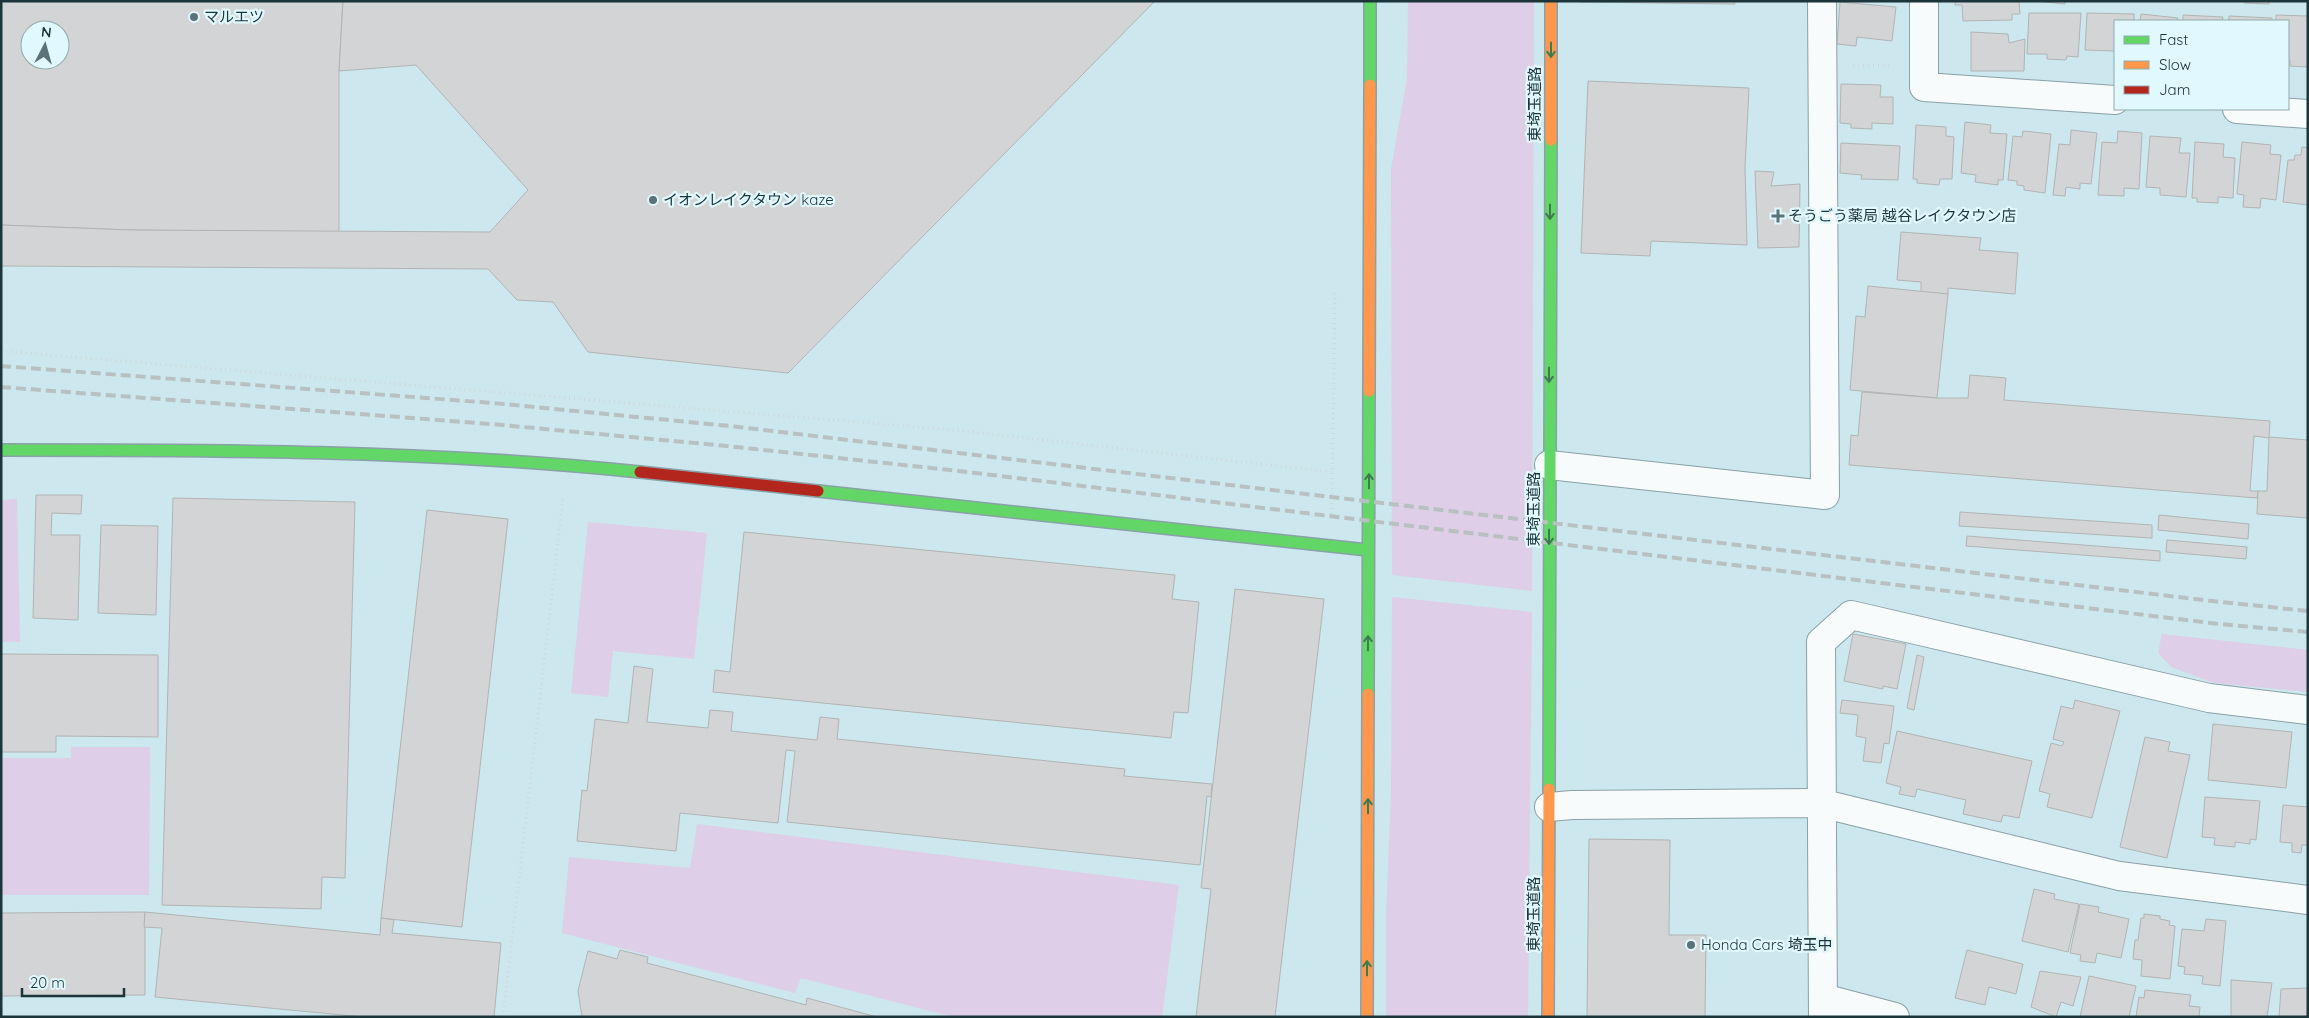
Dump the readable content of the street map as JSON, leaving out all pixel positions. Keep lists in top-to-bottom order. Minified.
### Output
{"streets":{"main road":["東埼玉道路"]},"one_way":["東埼玉道路"],"places":{"other":["マルエツ","イオンレイクタウン kaze","Honda Cars 埼玉中"],"health":["そうごう薬局 越谷レイクタウン店"]},"legend":["Fast","Slow","Jam"],"scale_bar":"20 m","north":"top"}
